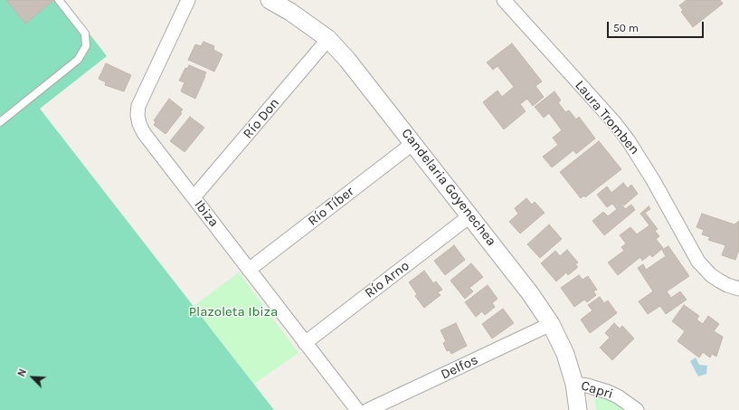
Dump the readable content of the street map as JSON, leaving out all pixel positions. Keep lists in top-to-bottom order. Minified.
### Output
{"streets":{"street":["Laura Tromben","Río Don","Candelaria Goyenechea","Río Tíber","Ibiza","Río Arno","Delfos","Capri"]},"crossings":[["Río Don","Candelaria Goyenechea"],["Río Don","Ibiza"],["Candelaria Goyenechea","Río Tíber"],["Candelaria Goyenechea","Río Arno"],["Candelaria Goyenechea","Delfos"],["Candelaria Goyenechea","Capri"],["Río Tíber","Ibiza"],["Ibiza","Río Arno"]],"parks":["Plazoleta Ibiza"],"scale_bar":"50 m","north":"top left"}
